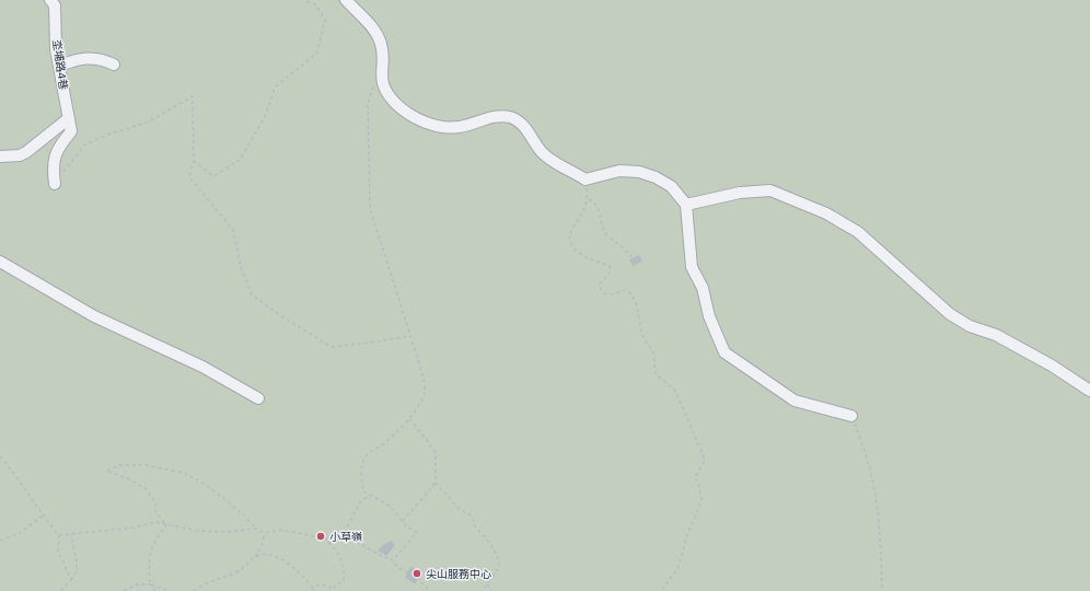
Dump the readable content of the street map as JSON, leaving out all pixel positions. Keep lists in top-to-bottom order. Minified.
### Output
{"streets":{"lane":["坔埔路4巷"]},"places":["小草嶺","尖山服務中心"]}
